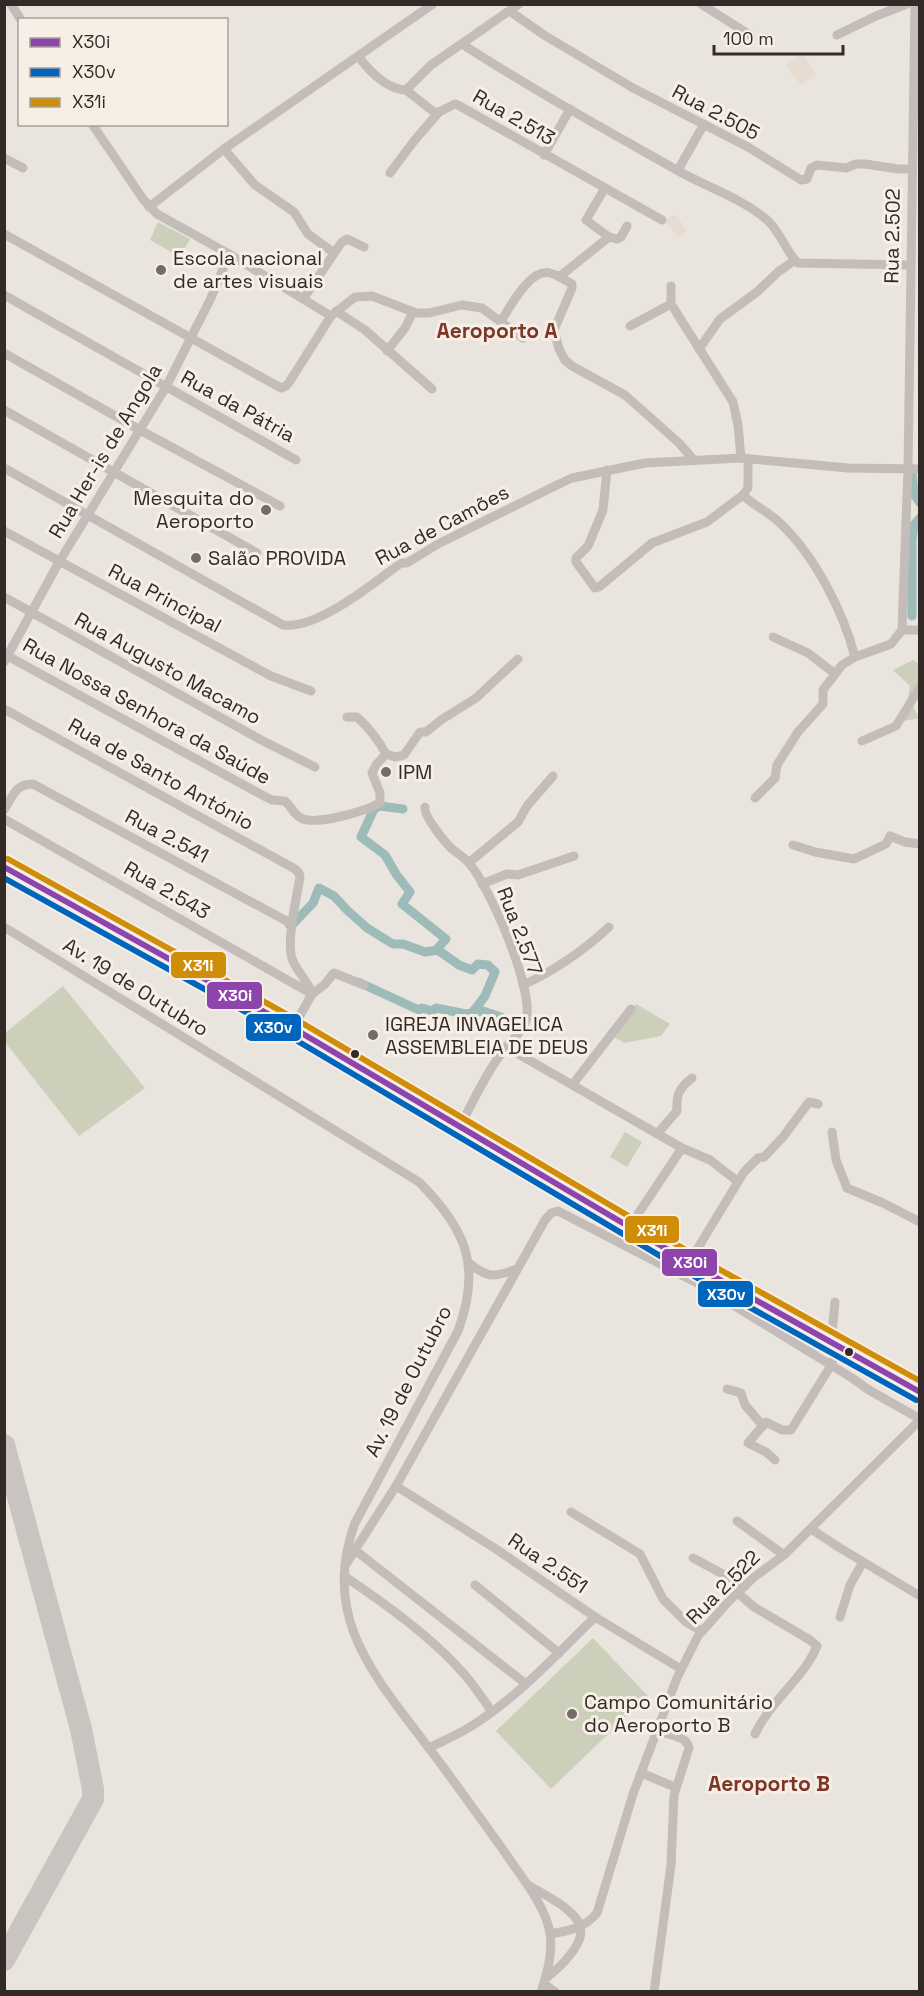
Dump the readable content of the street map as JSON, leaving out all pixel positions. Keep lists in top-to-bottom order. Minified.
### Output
{"streets":{"street":["Rua 2.505","Rua 2.513","Rua 2.502","Rua da Pátria","Rua Her-is de Angola","Rua de Camões","Rua Principal","Rua Augusto Macamo","Rua Nossa Senhora da Saúde","Rua de Santo António","Rua 2.541","Rua 2.543","Rua 2.577","Av. 19 de Outubro","Rua 2.551","Rua 2.522"]},"crossings":[["Rua 2.505","Rua 2.502"],["Rua 2.502","Rua de Camões"],["Rua da Pátria","Rua Her-is de Angola"],["Rua Her-is de Angola","Rua de Camões"],["Rua Her-is de Angola","Rua Principal"],["Rua Her-is de Angola","Rua Augusto Macamo"],["Rua Her-is de Angola","Rua Nossa Senhora da Saúde"],["Rua de Santo António","Rua 2.541"],["Rua 2.551","Rua 2.522"]],"districts":["Aeroporto A","Aeroporto B"],"places":["Escola nacional de artes visuais","Mesquita do Aeroporto","Salão PROVIDA","IPM","IGREJA INVAGELICA ASSEMBLEIA DE DEUS","Campo Comunitário do Aeroporto B"],"lines":["transit line X31i","transit line X30i","transit line X30v"],"legend":["X30i","X30v","X31i"],"scale_bar":"100 m"}
